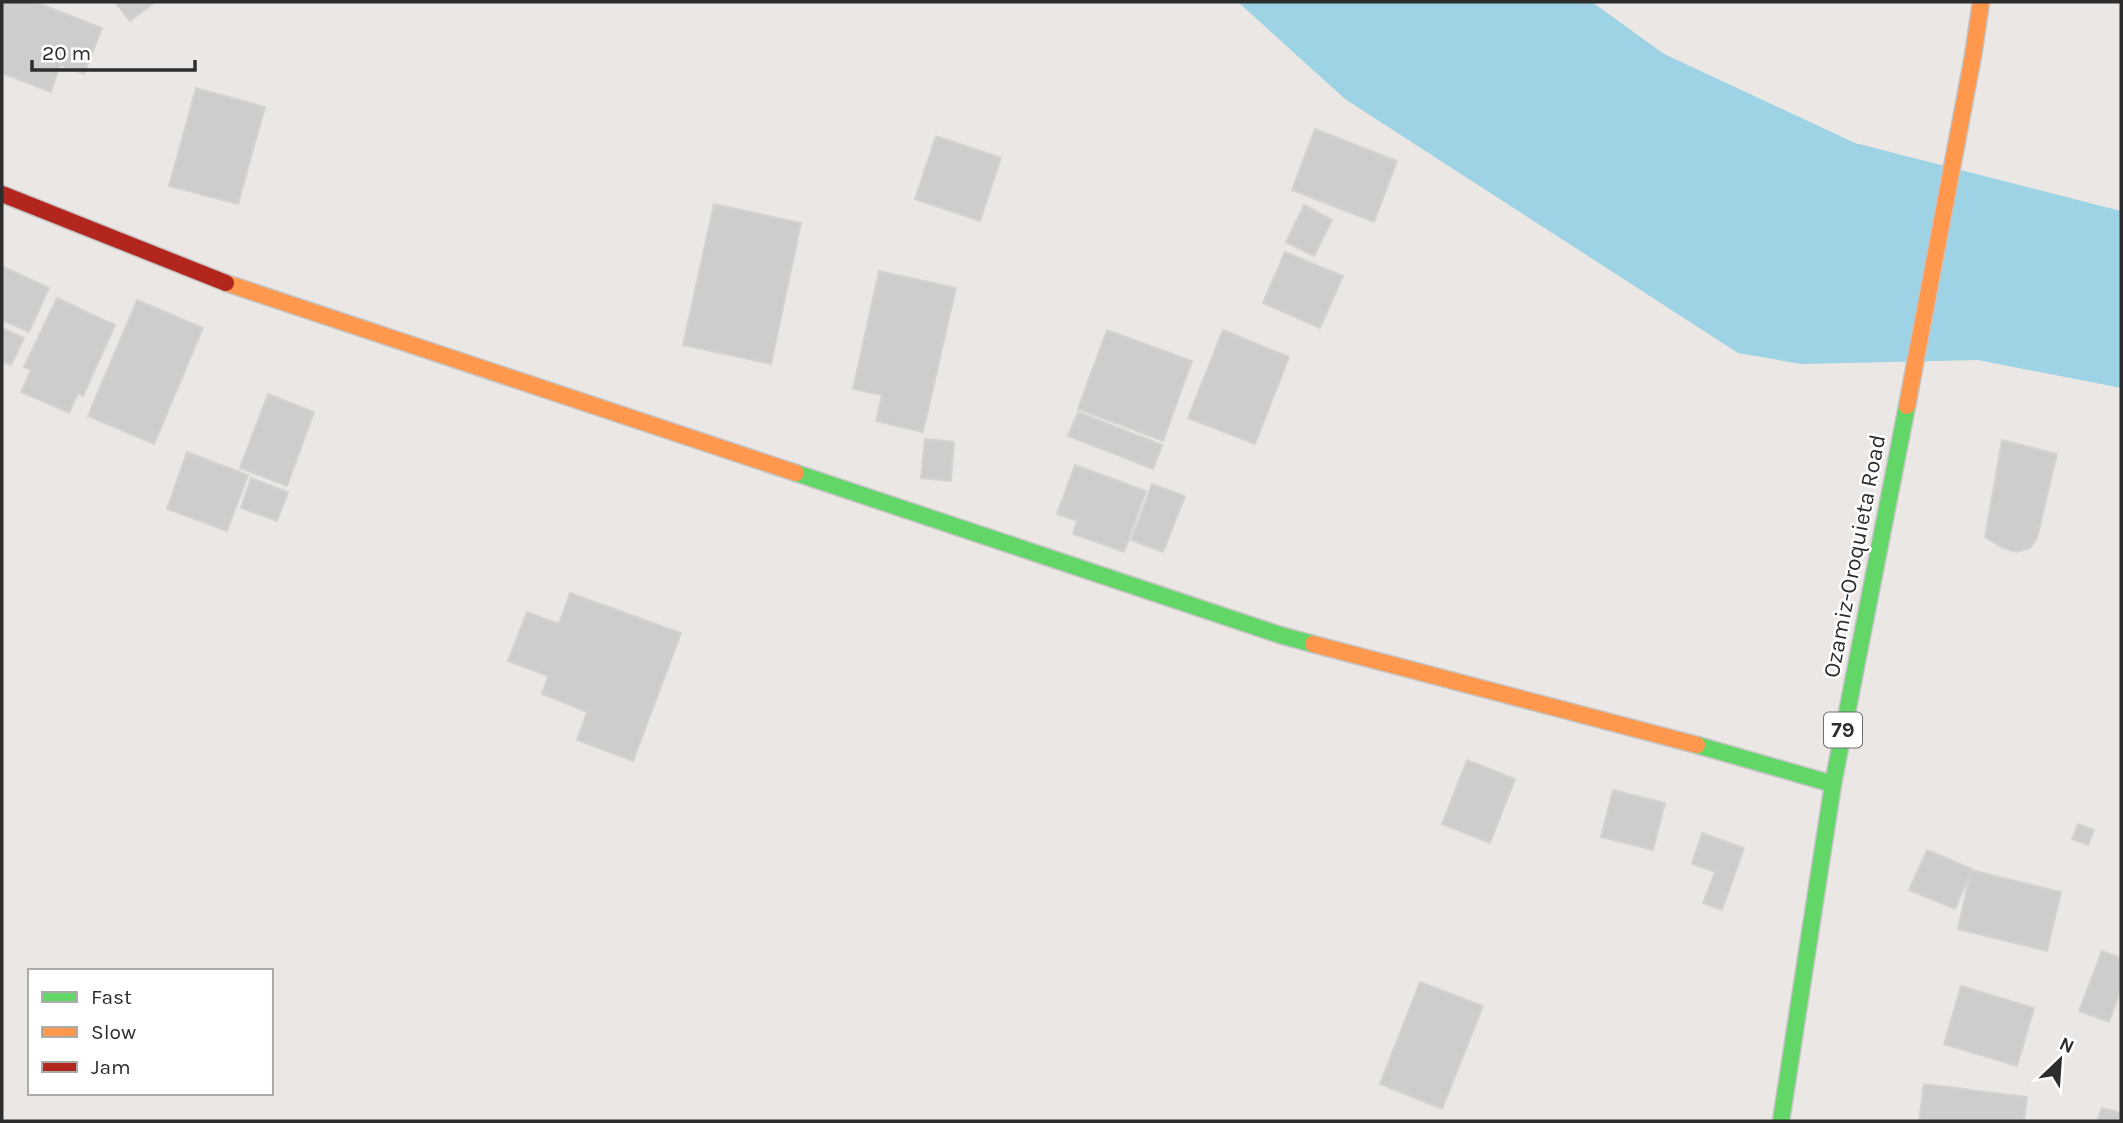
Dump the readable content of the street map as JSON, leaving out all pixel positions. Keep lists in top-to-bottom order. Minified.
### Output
{"streets":{"main road":["Ozamiz-Oroquieta Road","79"]},"legend":["Fast","Slow","Jam"],"scale_bar":"20 m","north":"top right"}
